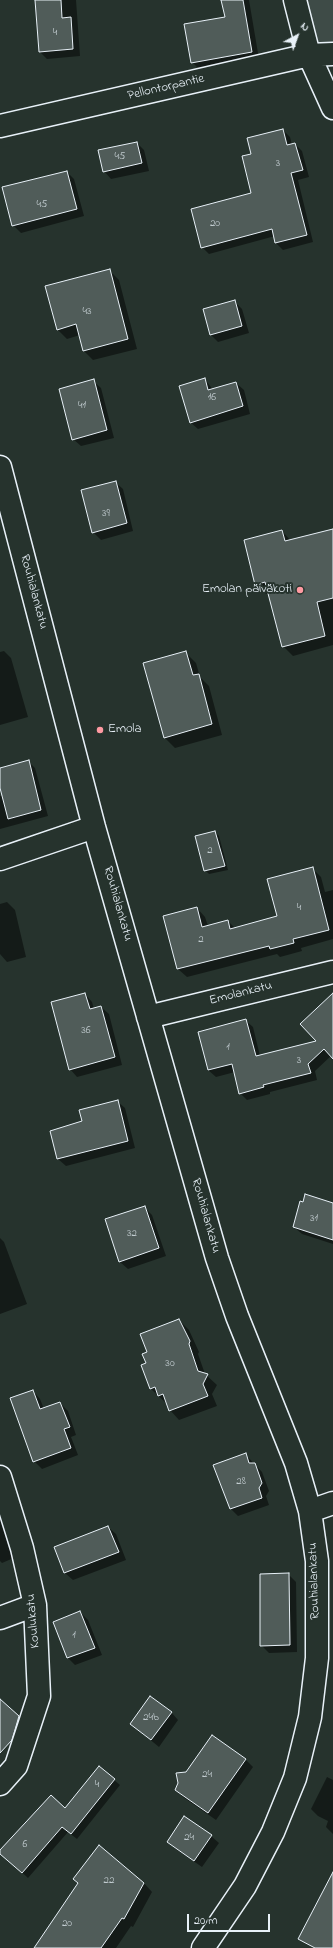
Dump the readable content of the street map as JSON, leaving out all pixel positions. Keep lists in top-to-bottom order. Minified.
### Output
{"streets":{"street":["Pellontorpantie","Rouhialankatu","Emolankatu","Koulukatu"]},"crossings":[["Rouhialankatu","Emolankatu"]],"places":["Emolan päiväkoti","Emola"],"house_numbers":["4","45","3","45","20","43","16","41","39","2","4","2","36","1","3","31","32","30","28","1","24b","24","4","24","6","22","20"],"scale_bar":"20 m","north":"top right"}
